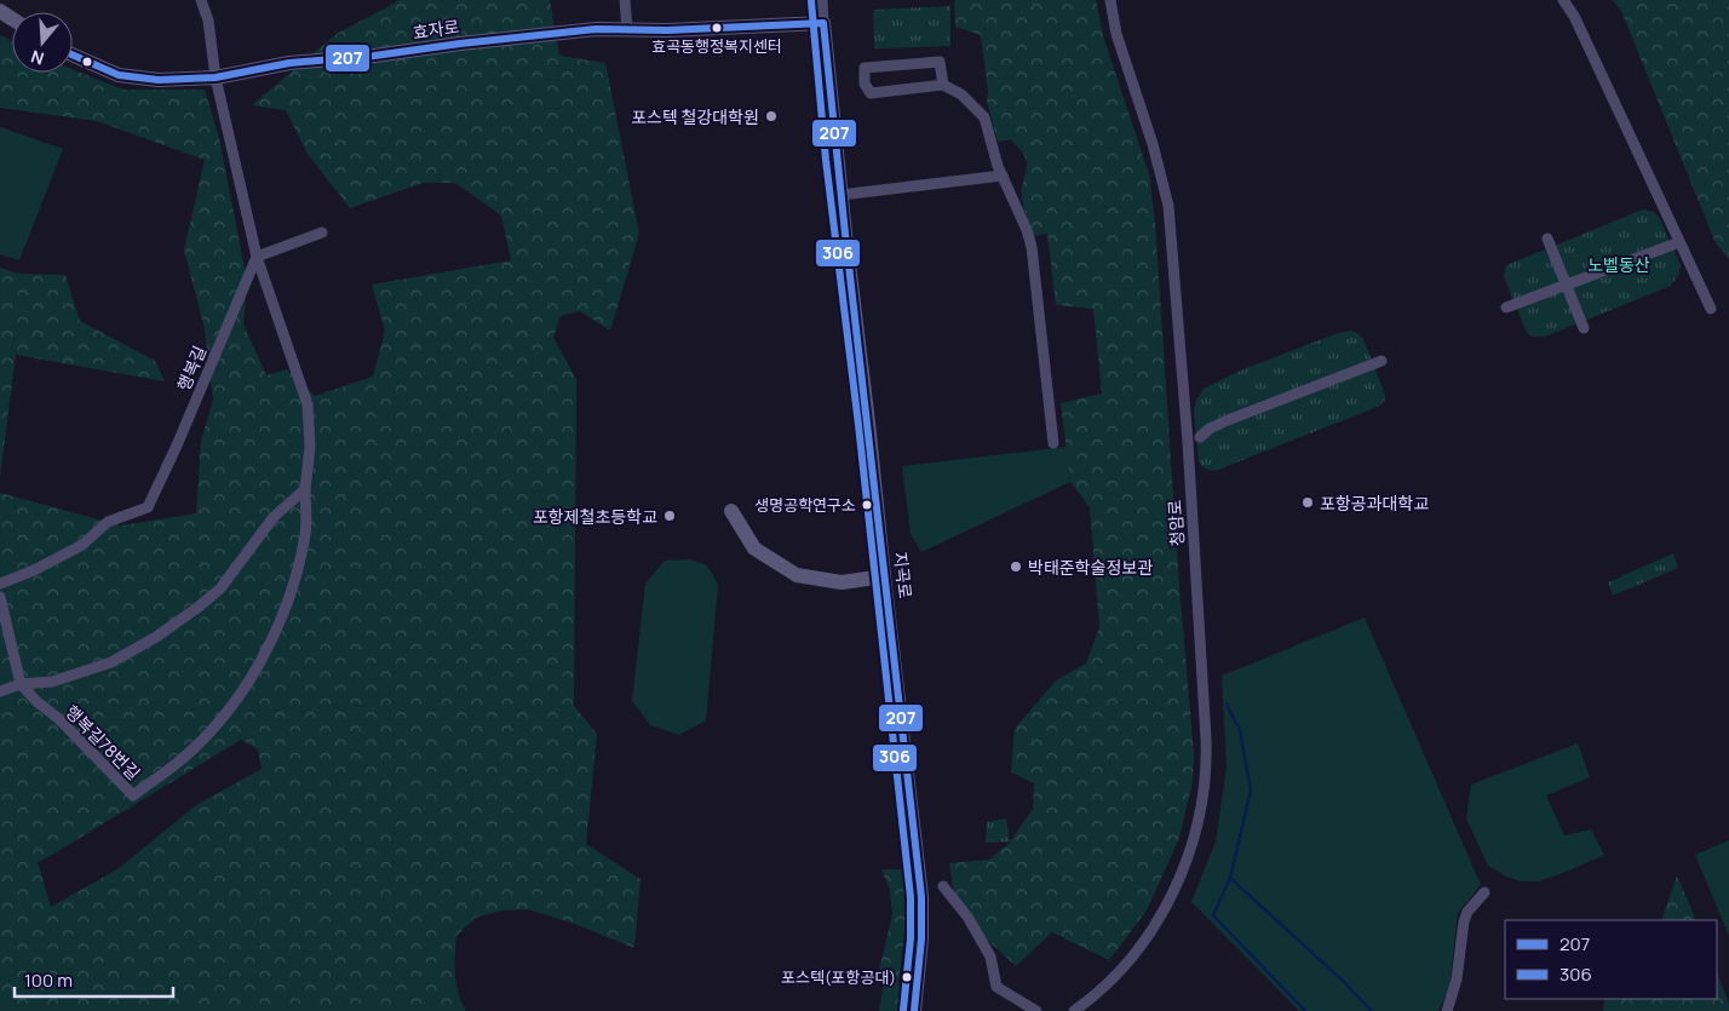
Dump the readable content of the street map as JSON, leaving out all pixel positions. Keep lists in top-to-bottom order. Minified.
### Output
{"streets":{"street":["효자로","행복길","청암로","지곡로","행복길78번길"]},"crossings":[["효자로","지곡로"],["행복길","행복길78번길"]],"parks":["노벨동산"],"places":["효곡동행정복지센터","포스텍 철강대학원","포항공과대학교","생명공학연구소","포항제철초등학교","박태준학술정보관","포스텍(포항공대)"],"lines":["transit line 306","transit line 207"],"legend":["207","306"],"scale_bar":"100 m","north":"bottom"}
